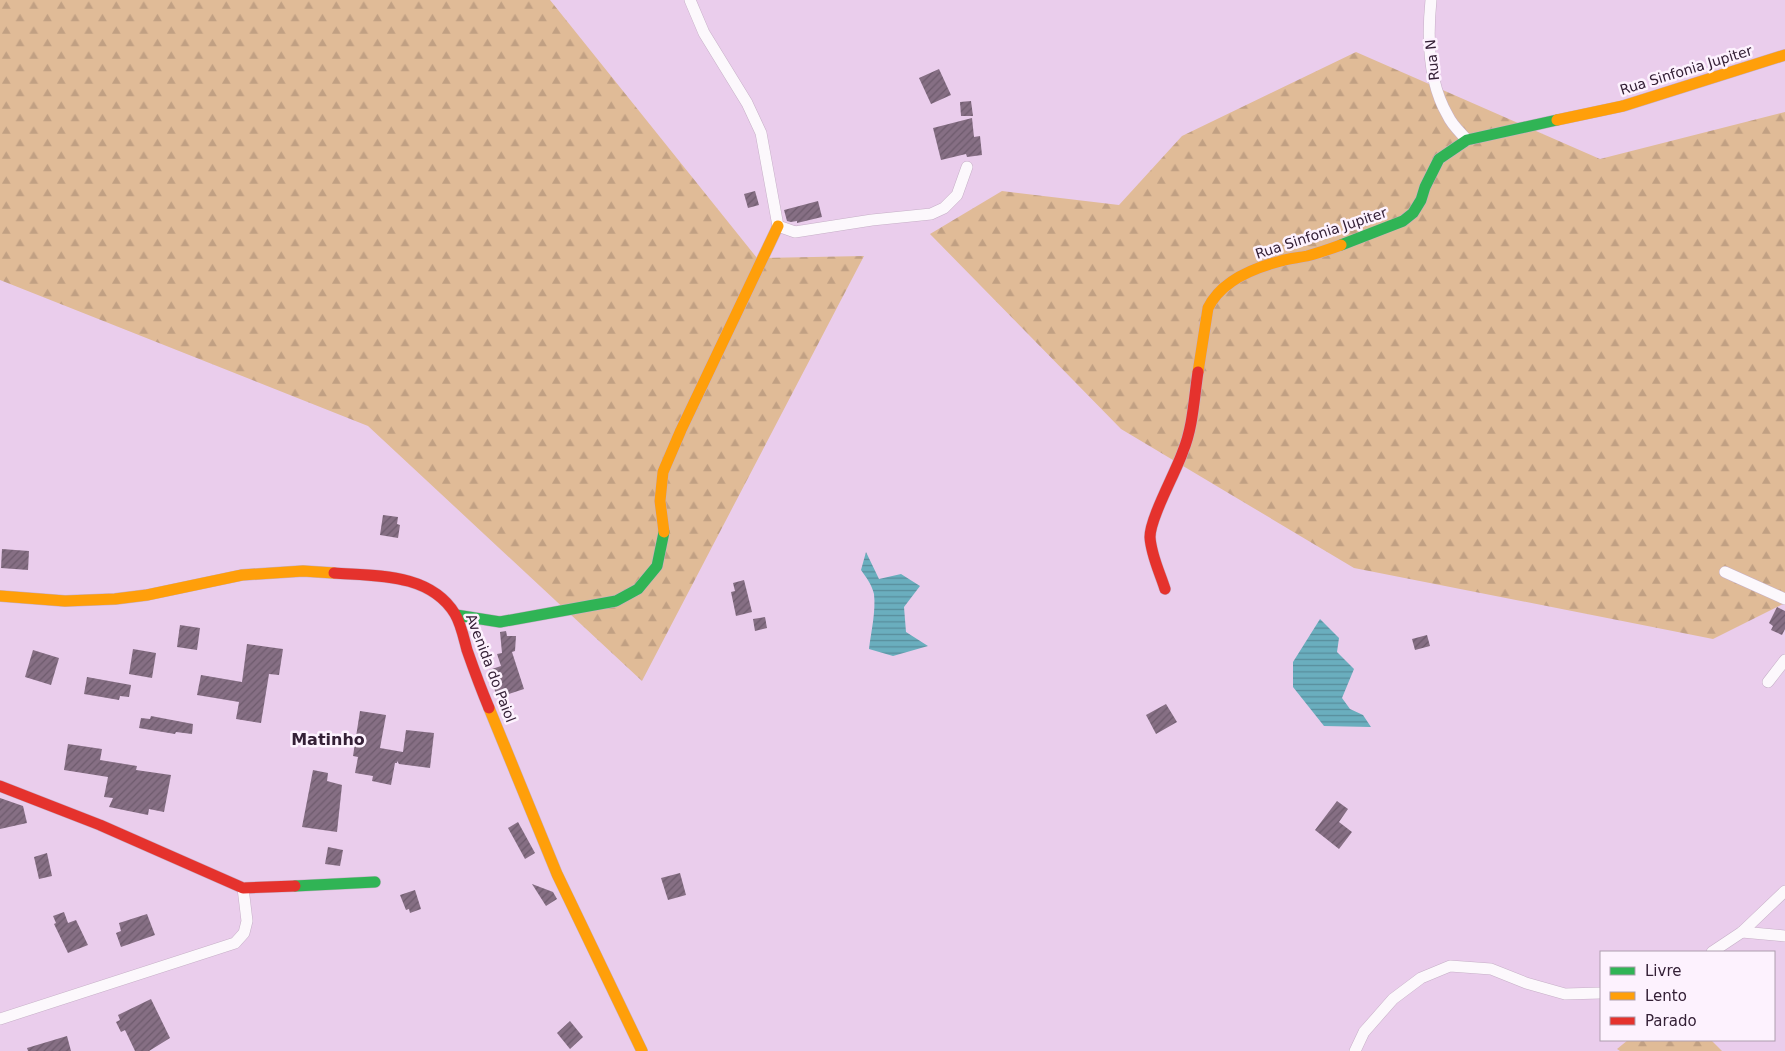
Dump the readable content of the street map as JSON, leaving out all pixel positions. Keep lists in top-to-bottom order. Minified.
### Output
{"streets":{"street":["Rua N","Rua Sinfonia Jupiter","Avenida do Paiol"]},"crossings":[["Rua N","Rua Sinfonia Jupiter"]],"districts":["Matinho"],"legend":["Livre","Lento","Parado"]}
